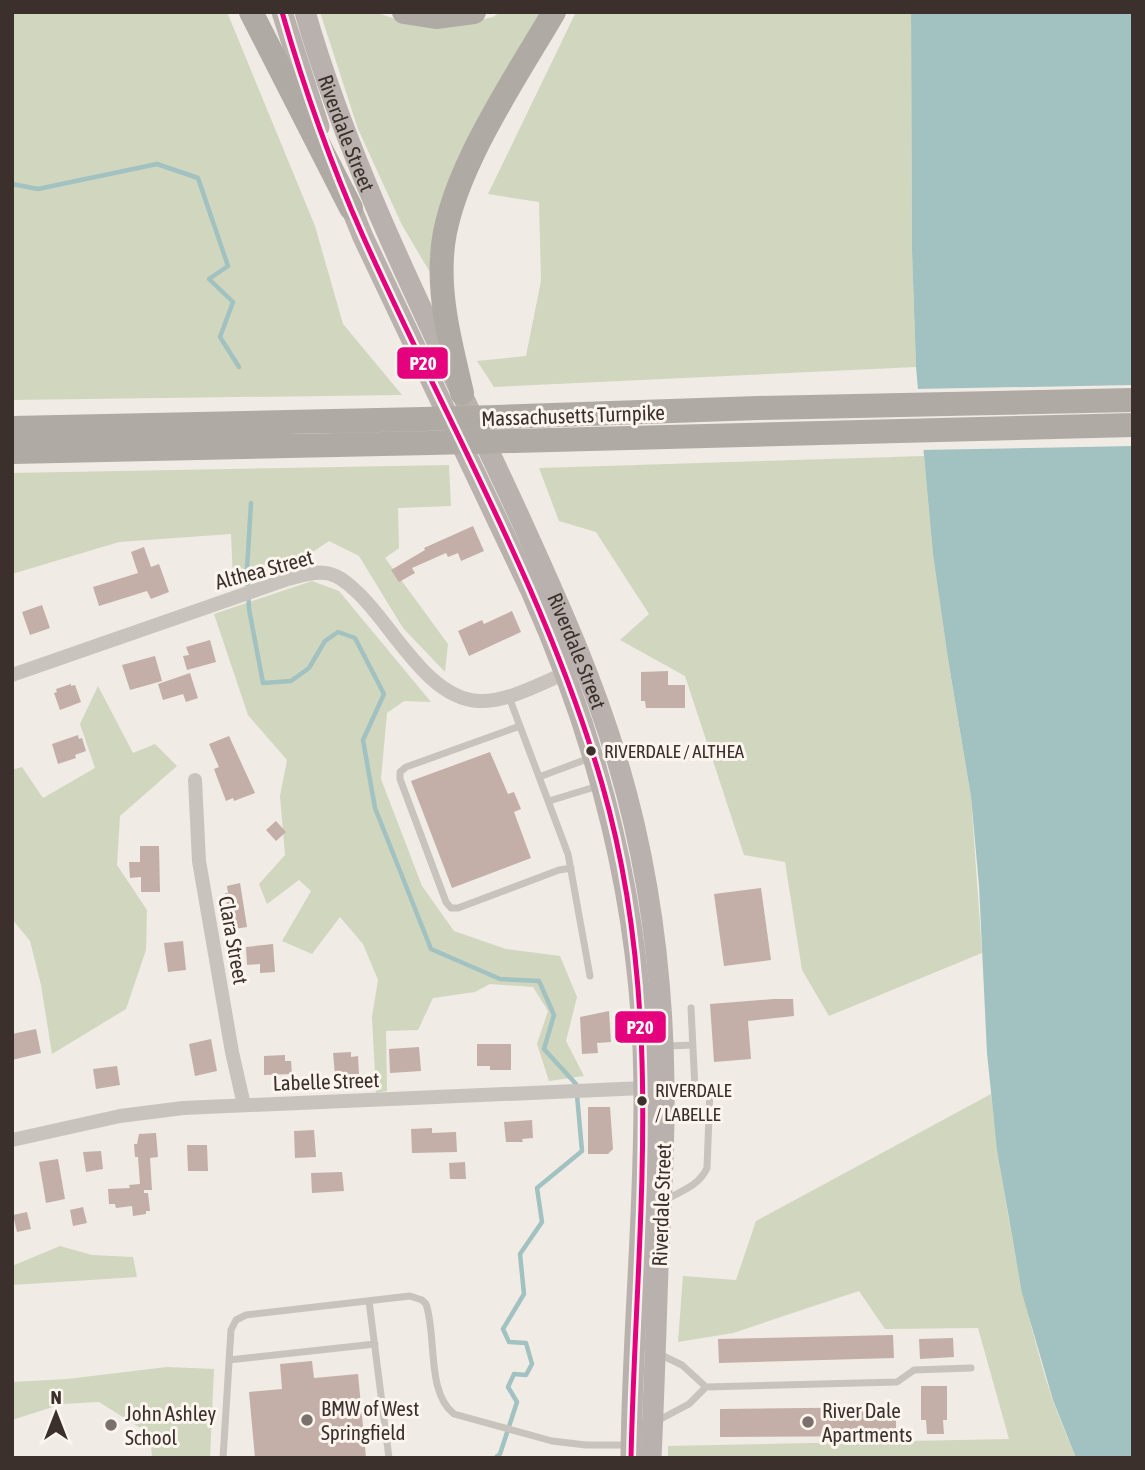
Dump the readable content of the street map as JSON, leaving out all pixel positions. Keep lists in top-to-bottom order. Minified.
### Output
{"streets":{"highway":["Massachusetts Turnpike"],"main road":["Riverdale Street"],"street":["Althea Street","Clara Street","Labelle Street"]},"crossings":[["Riverdale Street","Althea Street"],["Riverdale Street","Labelle Street"],["Clara Street","Labelle Street"]],"places":["RIVERDALE / ALTHEA","RIVERDALE / LABELLE","BMW of West Springfield","River Dale Apartments","John Ashley School"],"lines":["transit line P20"],"north":"top"}
